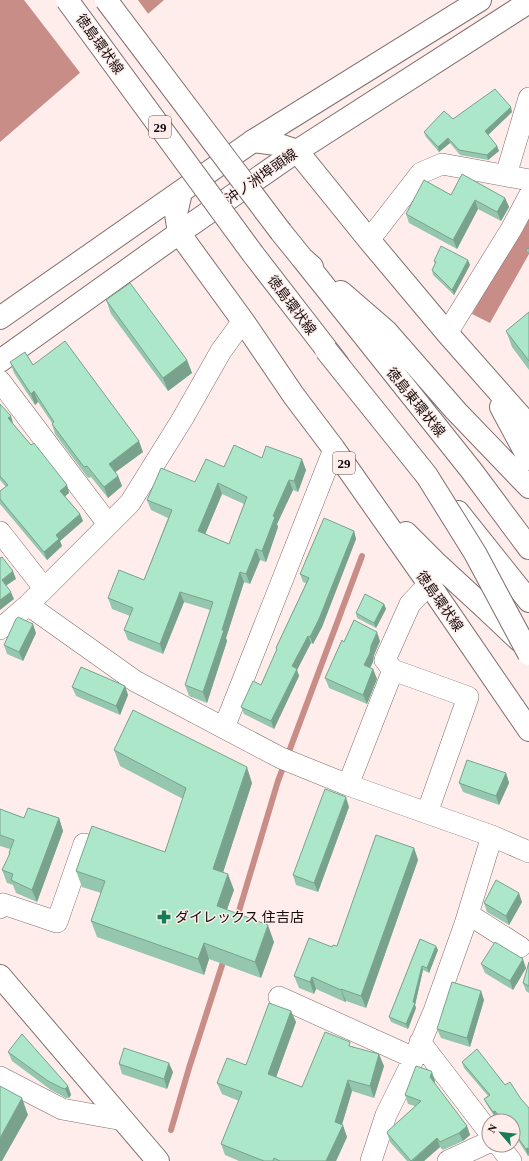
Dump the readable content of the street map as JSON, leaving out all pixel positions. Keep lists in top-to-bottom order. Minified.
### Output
{"streets":{"main road":["徳島環状線","29","沖ノ洲埠頭線","徳島東環状線"]},"crossings":[["徳島環状線","29"],["徳島環状線","沖ノ洲埠頭線"],["29","徳島東環状線"]],"places":{"pharmacy":["ダイレックス 住吉店"]},"north":"top left"}
